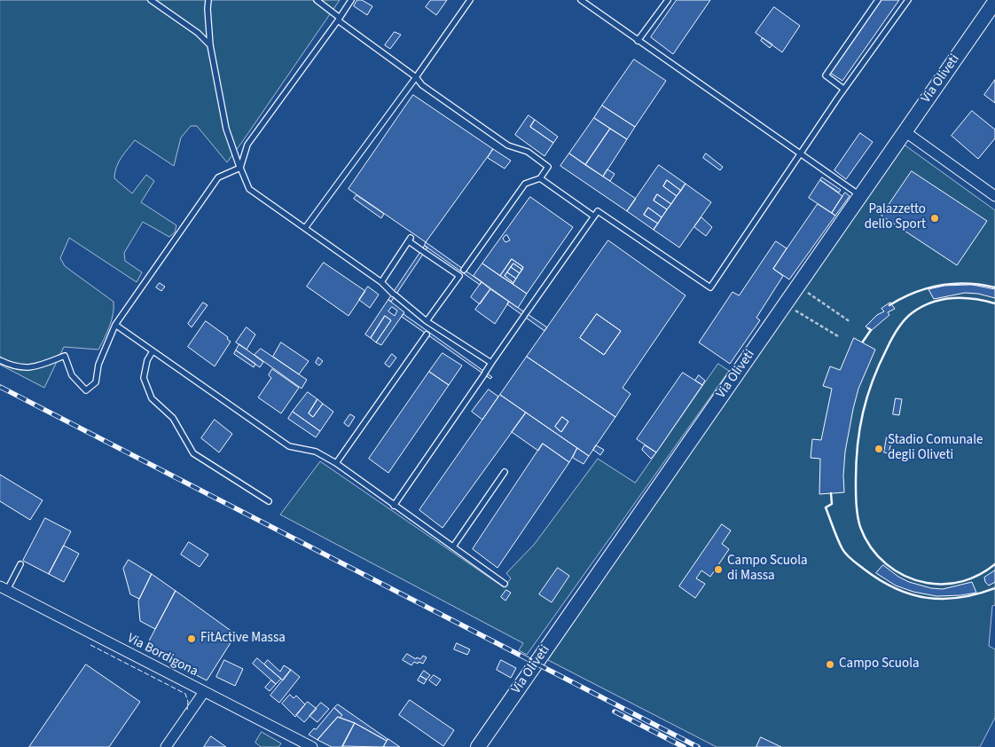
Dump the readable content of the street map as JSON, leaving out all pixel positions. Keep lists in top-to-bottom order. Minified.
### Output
{"streets":{"main road":["Via Oliveti"],"street":["Via Bordigona"]},"places":["Palazzetto dello Sport","Stadio Comunale degli Oliveti","Campo Scuola di Massa","FitActive Massa","Campo Scuola"]}
